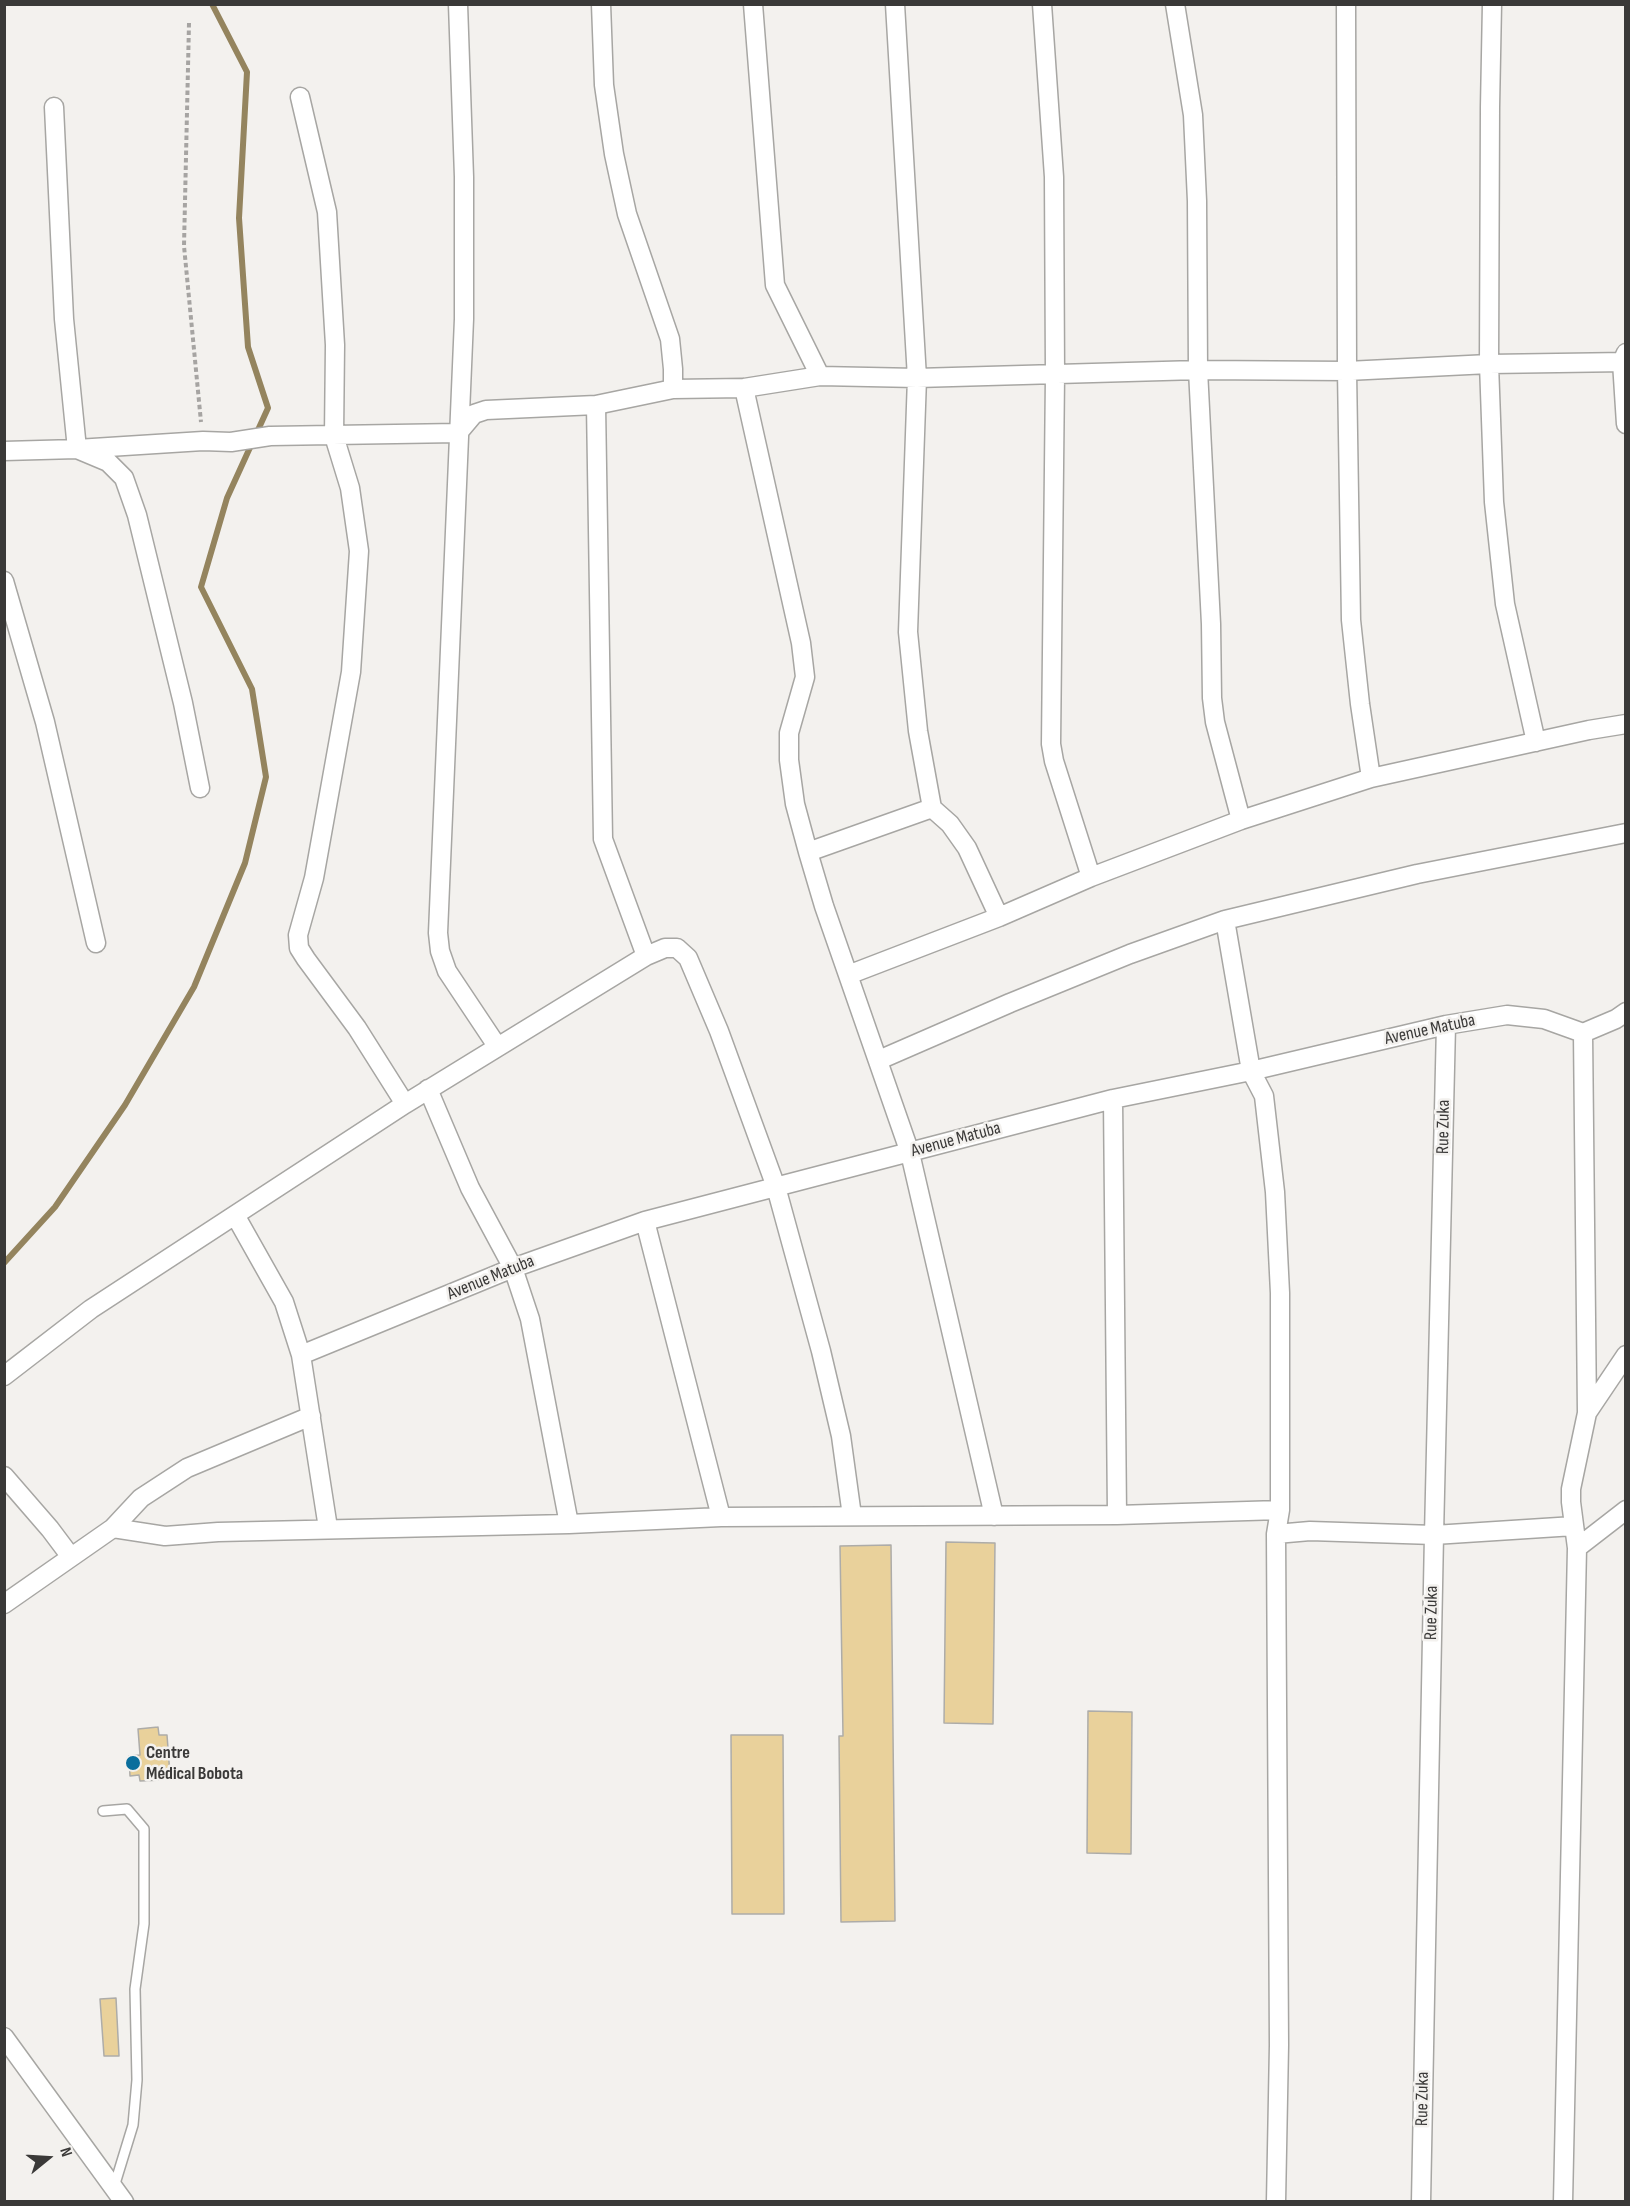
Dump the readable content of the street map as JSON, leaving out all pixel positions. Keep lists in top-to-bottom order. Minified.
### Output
{"streets":{"street":["Avenue Matuba","Rue Zuka"]},"crossings":[["Avenue Matuba","Rue Zuka"]],"places":["Centre Médical Bobota"],"north":"right"}
